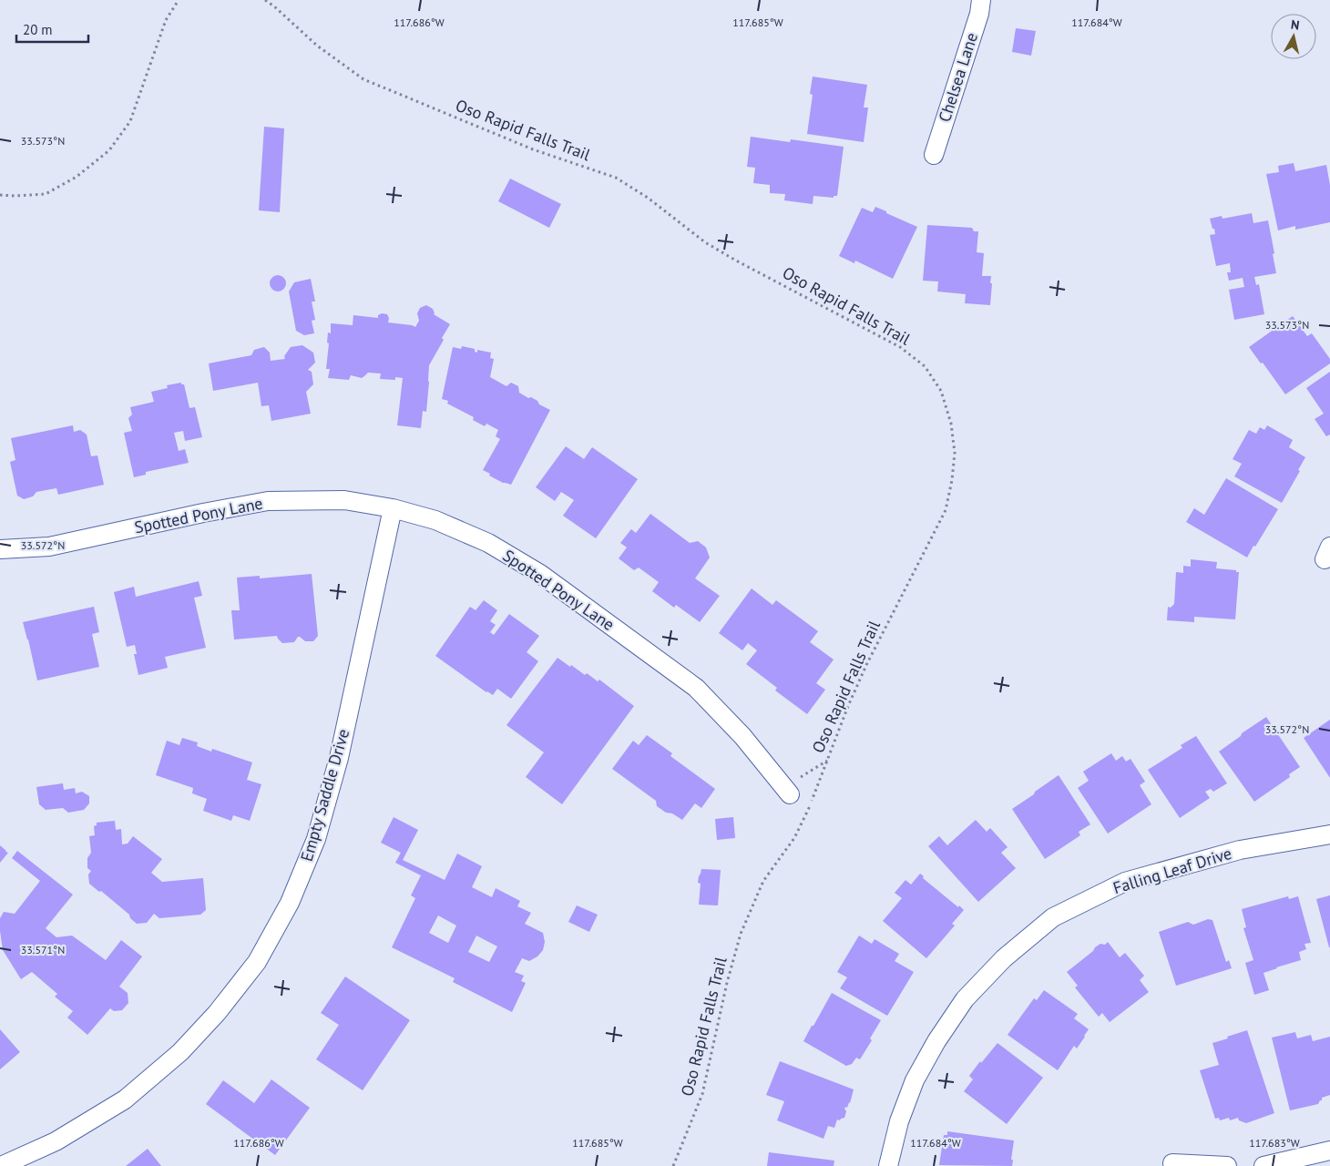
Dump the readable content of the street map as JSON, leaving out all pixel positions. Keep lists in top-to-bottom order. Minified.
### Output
{"streets":{"street":["Chelsea Lane","Spotted Pony Lane","Empty Saddle Drive","Falling Leaf Drive"],"path":["Oso Rapid Falls Trail"]},"crossings":[["Spotted Pony Lane","Empty Saddle Drive"]],"scale_bar":"20 m","north":"top","coordinates":["117.686°W","117.685°W","117.684°W","33.573°N","33.572°N","33.571°N","117.683°W"]}
